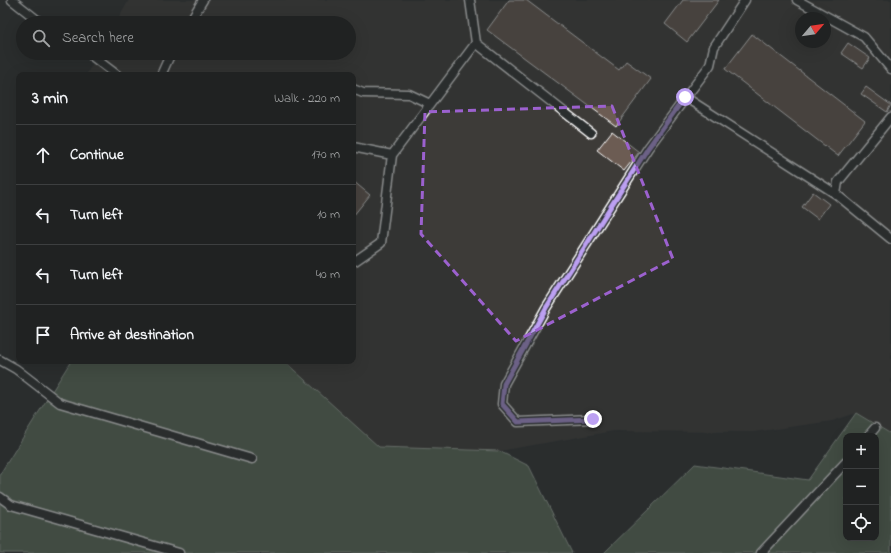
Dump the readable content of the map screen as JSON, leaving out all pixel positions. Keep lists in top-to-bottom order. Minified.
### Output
{"north":"top right","page":{"search":"Search here","heading":["3 min","Walk · 220 m"],"list":[["Continue","170 m"],["Turn left","10 m"],["Turn left","40 m"],"Arrive at destination"],"map_buttons":["+","−"]}}
